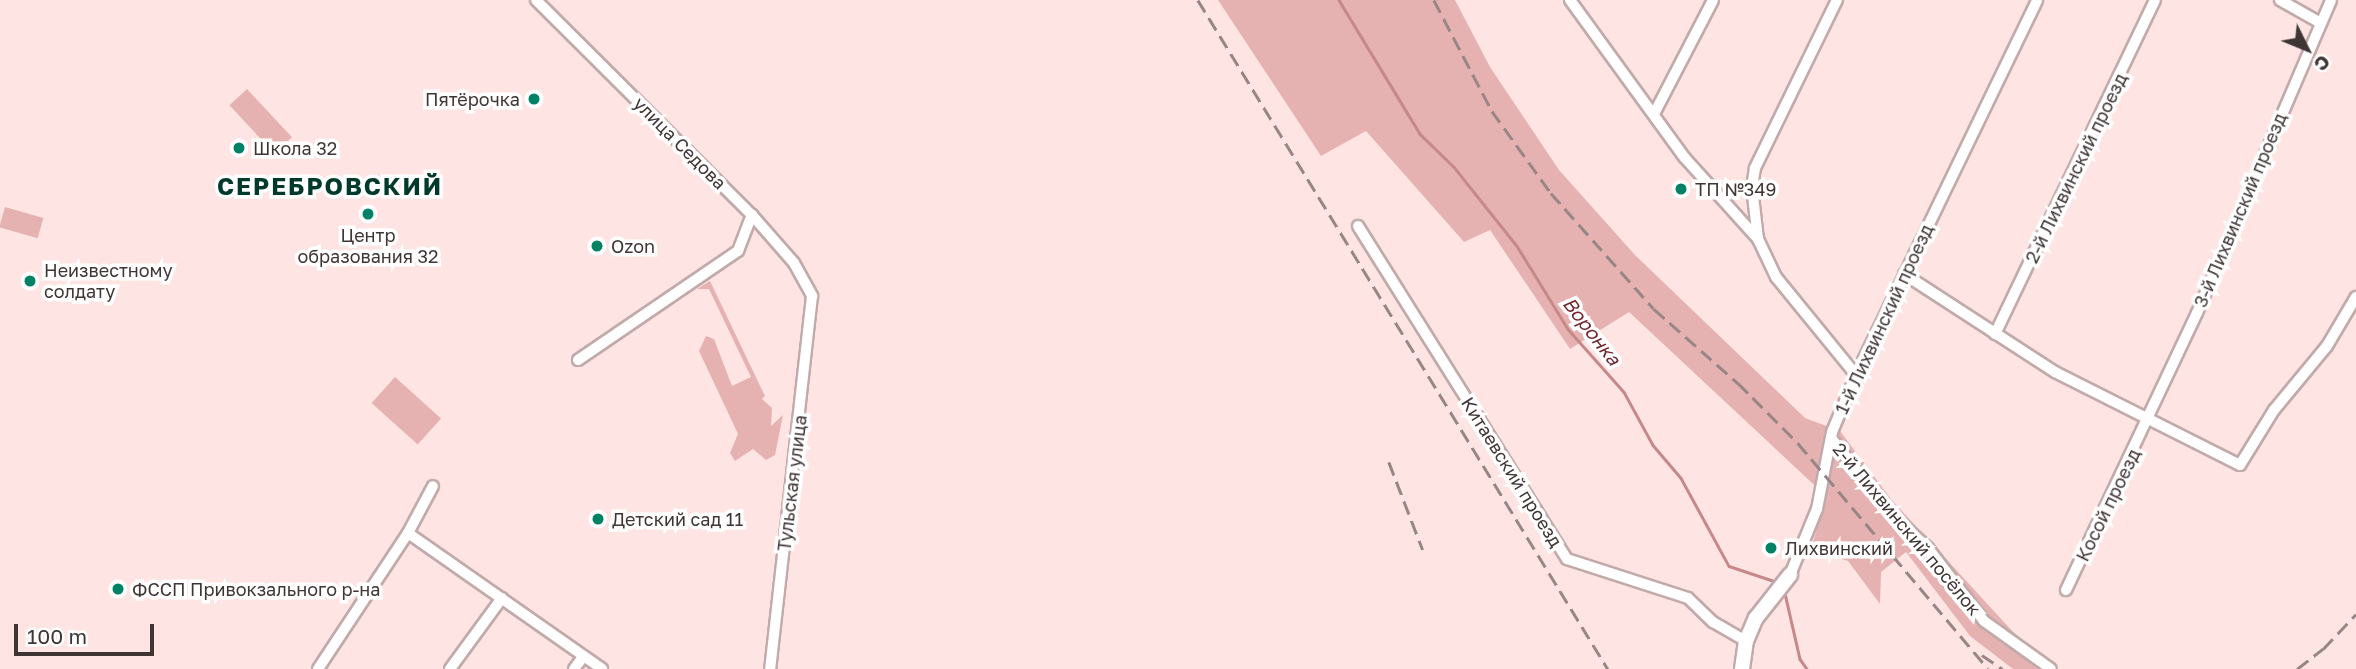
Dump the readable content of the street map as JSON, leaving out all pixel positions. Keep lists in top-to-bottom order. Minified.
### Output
{"streets":{"street":["улица Седова","2-й Лихвинский проезд","3-й Лихвинский проезд","1-й Лихвинский проезд","Китаевский проезд","Тульская улица","Косой проезд","2-й Лихвинский посёлок"]},"crossings":[["улица Седова","Тульская улица"],["3-й Лихвинский проезд","Косой проезд"],["1-й Лихвинский проезд","Китаевский проезд"],["1-й Лихвинский проезд","2-й Лихвинский посёлок"]],"districts":["СЕРЕБРОВСКИЙ"],"water":["Воронка"],"places":["Пятёрочка","Школа 32","ТП №349","Центр образования 32","Ozon","Неизвестному солдату","Детский сад 11","Лихвинский","ФССП Привокзального р-на"],"scale_bar":"100 m","north":"bottom right"}
